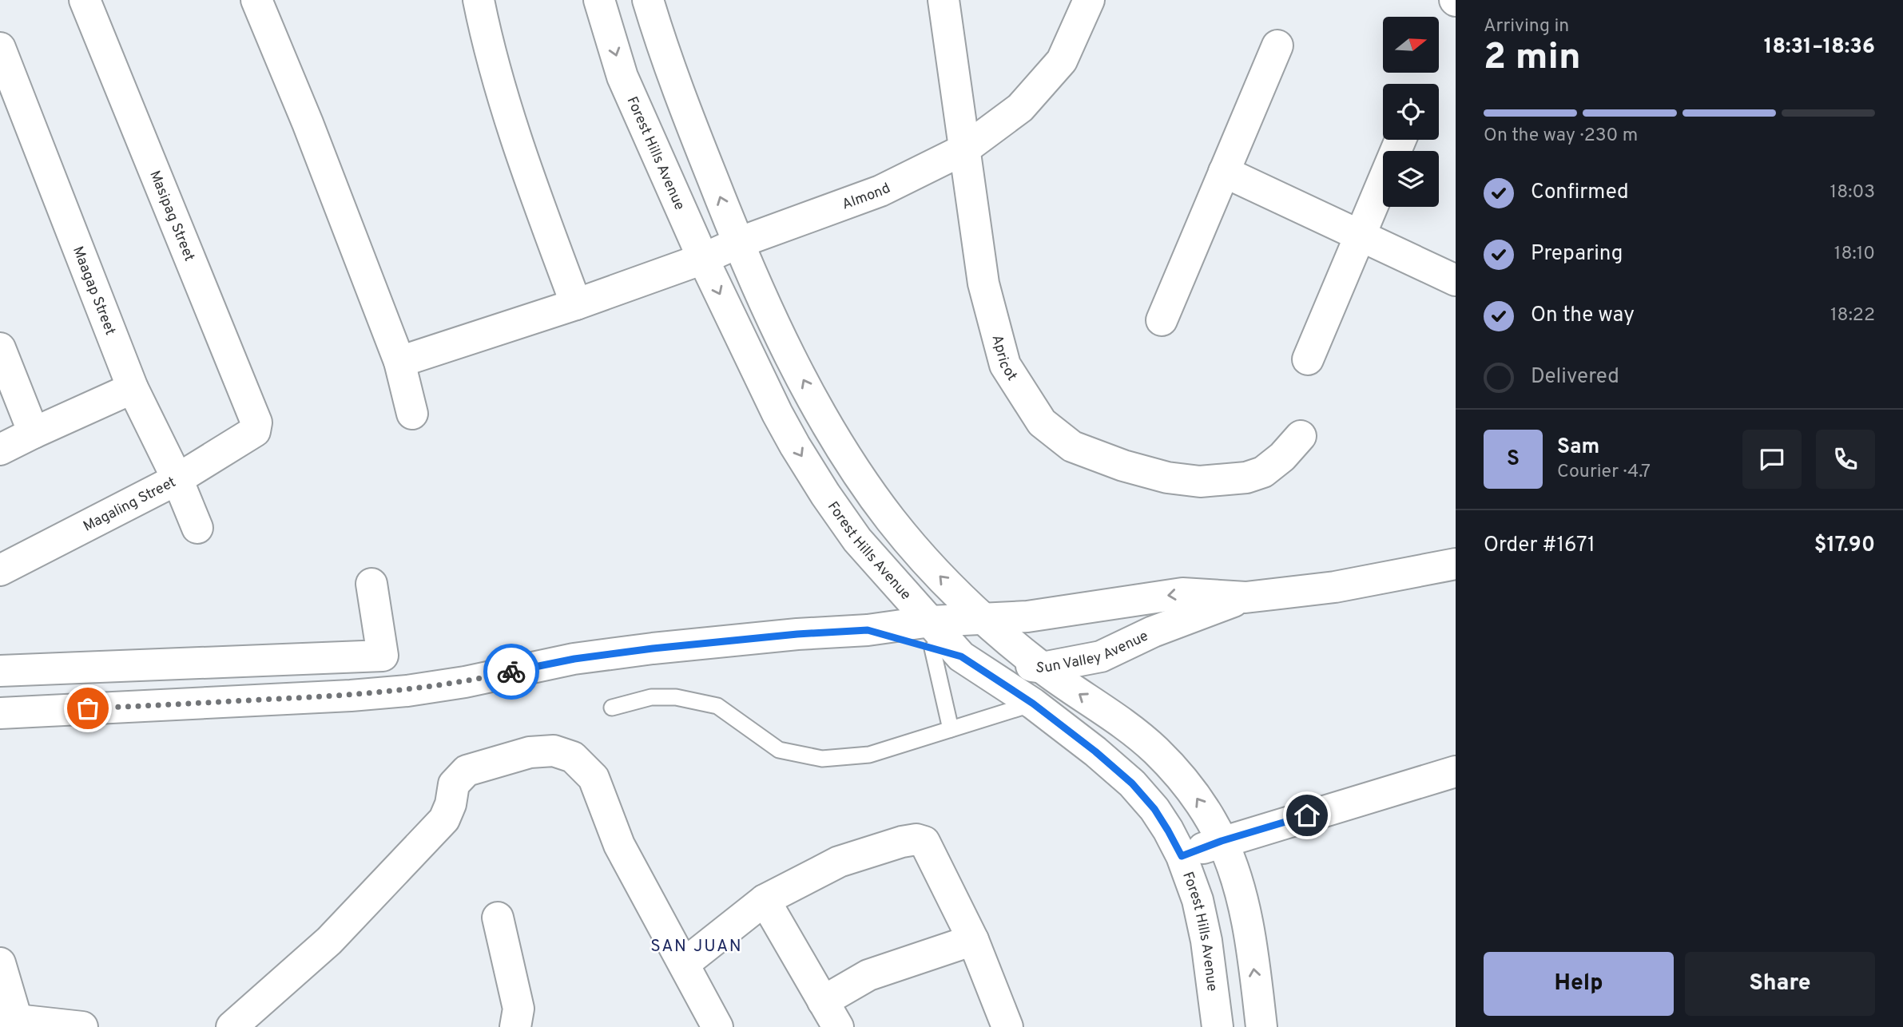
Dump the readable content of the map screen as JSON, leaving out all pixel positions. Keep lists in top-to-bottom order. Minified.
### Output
{"streets":{"street":["Forest Hills Avenue","Almond","Masipag Street","Maagap Street","Apricot","Magaling Street","Sun Valley Avenue"]},"crossings":[["Forest Hills Avenue","Almond"],["Forest Hills Avenue","Sun Valley Avenue"],["Almond","Apricot"],["Masipag Street","Magaling Street"],["Maagap Street","Magaling Street"]],"districts":["SAN JUAN"],"north":"right","page":{"heading":["2 min","Arriving in","18:31–18:36"],"panel":["Sam","Courier · 4.7","Order #1671","$17.90"],"bar":"On the way · 230 m","list":[["Confirmed","18:03"],["Preparing","18:10"],["On the way","18:22"],"Delivered"],"round":"S","buttons":["Help","Share"]}}
